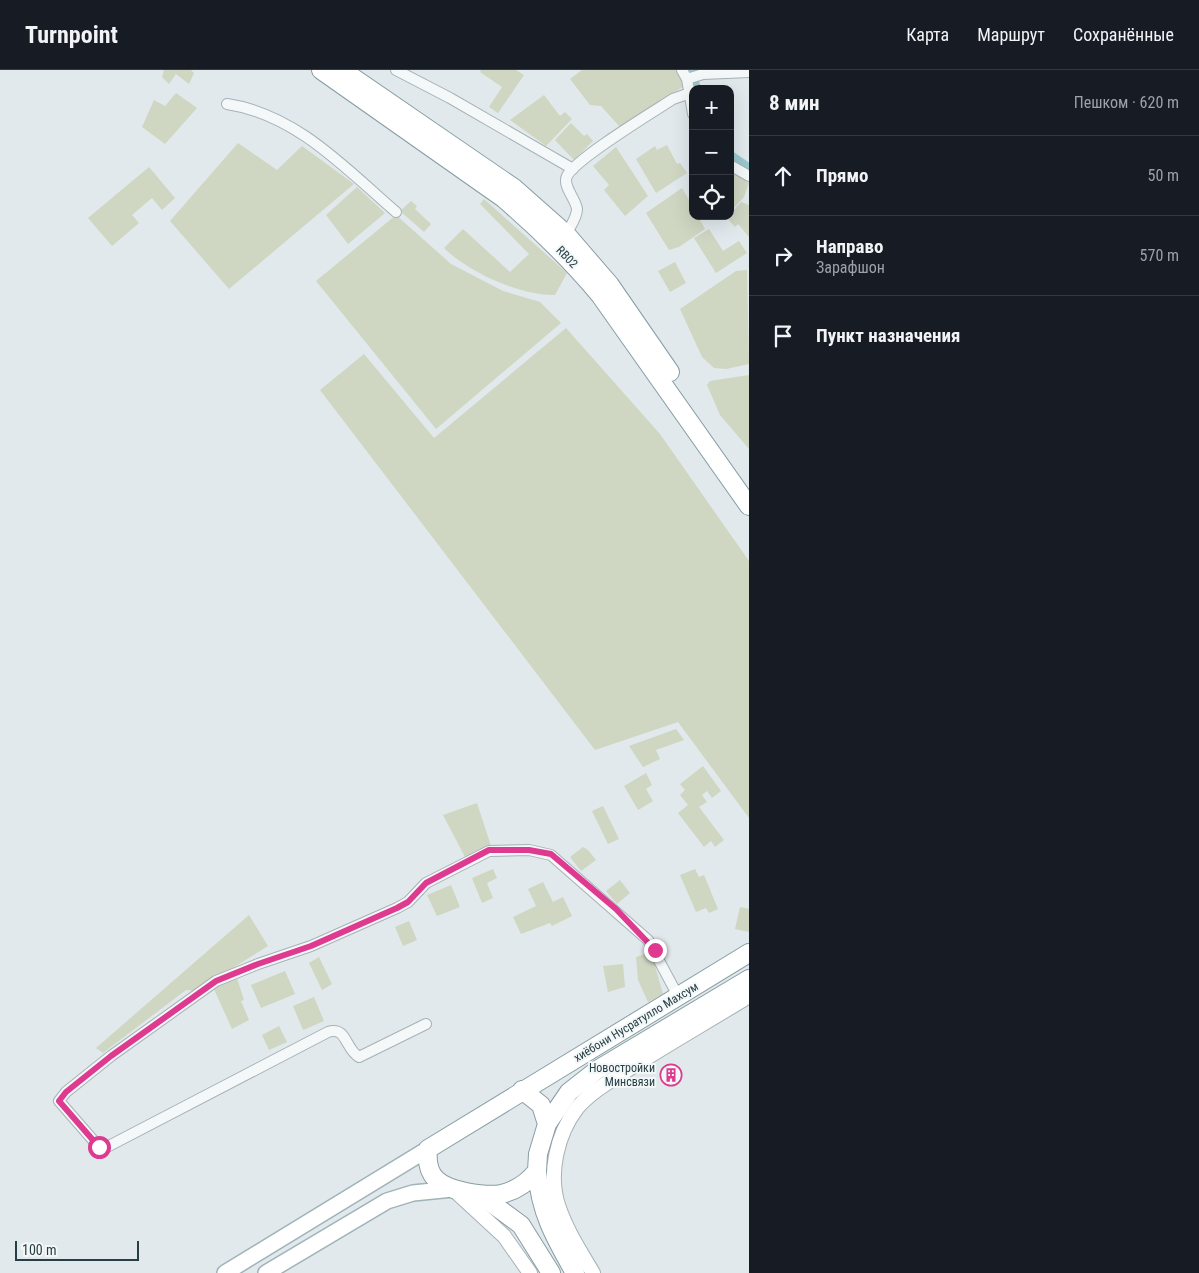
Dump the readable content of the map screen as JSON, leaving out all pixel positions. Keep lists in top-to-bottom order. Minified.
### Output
{"streets":{"highway":["RB02","хиёбони Нусратулло Махсум"]},"places":{"building":["Новостройки Минсвязи"]},"scale_bar":"100 m","page":{"header":"Turnpoint","nav":["Карта","Маршрут","Сохранённые"],"heading":["8 мин","Пешком · 620 m"],"map_buttons":["+","−"],"list":[["Прямо","50 m"],["Направо","Зарафшон","570 m"],"Пункт назначения"],"scale":"100 m"}}
